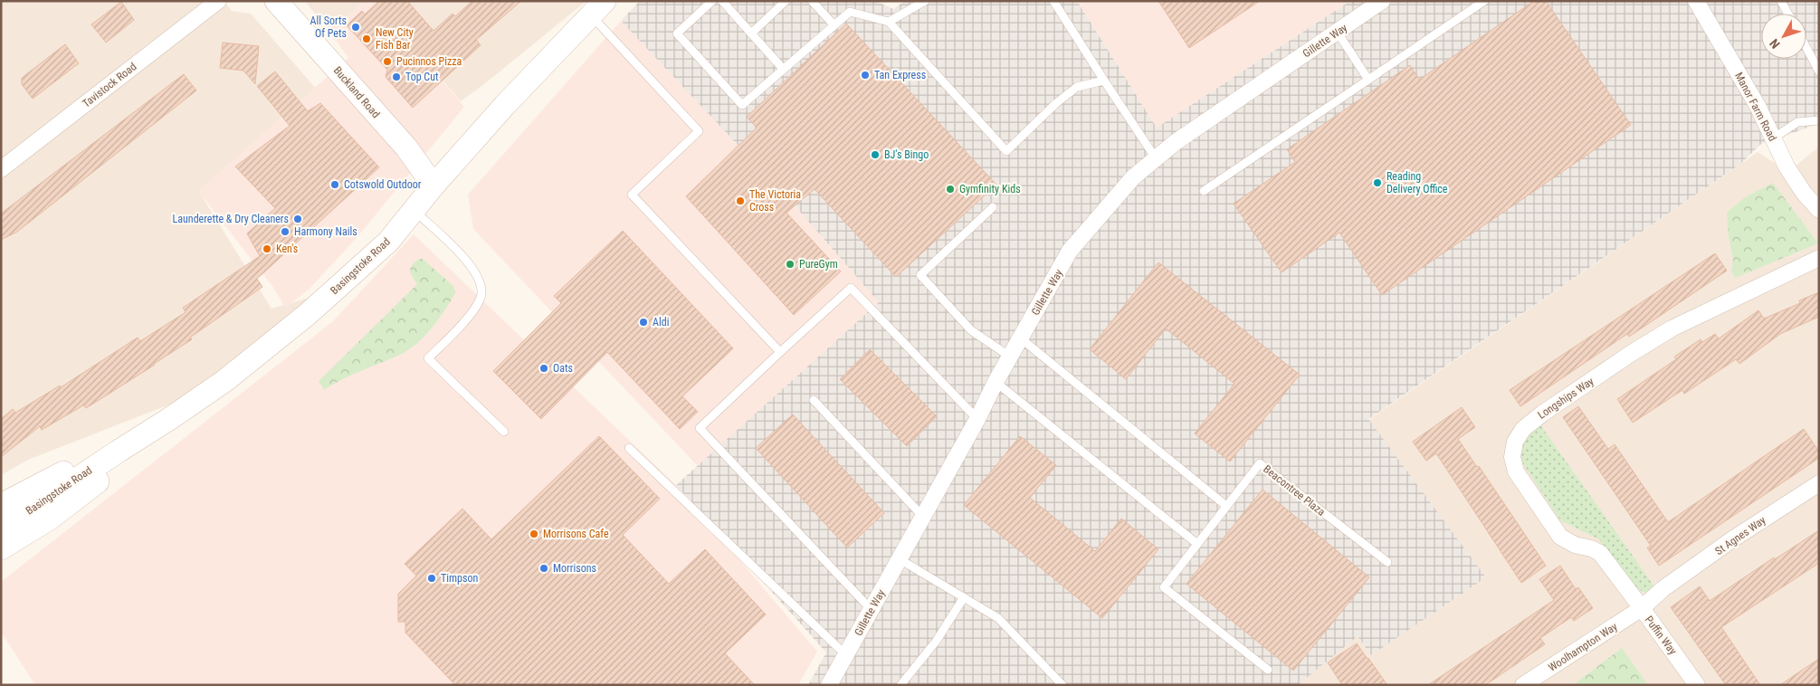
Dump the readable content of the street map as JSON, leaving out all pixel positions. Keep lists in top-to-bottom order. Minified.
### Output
{"streets":{"main road":["Buckland Road","Basingstoke Road"],"street":["Gillette Way","Tavistock Road","Manor Farm Road","Longships Way","St Agnes Way","Puffin Way","Woolhampton Way"],"lane":["Beacontree Plaza"]},"crossings":[["Buckland Road","Basingstoke Road"],["Longships Way","Puffin Way"],["Longships Way","Woolhampton Way"],["St Agnes Way","Puffin Way"],["Puffin Way","Woolhampton Way"]],"places":["All Sorts Of Pets","New City Fish Bar","Pucinnos Pizza","Tan Express","Top Cut","BJ's Bingo","Reading Delivery Office","Cotswold Outdoor","Gymfinity Kids","The Victoria Cross","Launderette & Dry Cleaners","Harmony Nails","Ken's","PureGym","Aldi","Oats","Morrisons Cafe","Morrisons","Timpson"],"north":"bottom left"}
